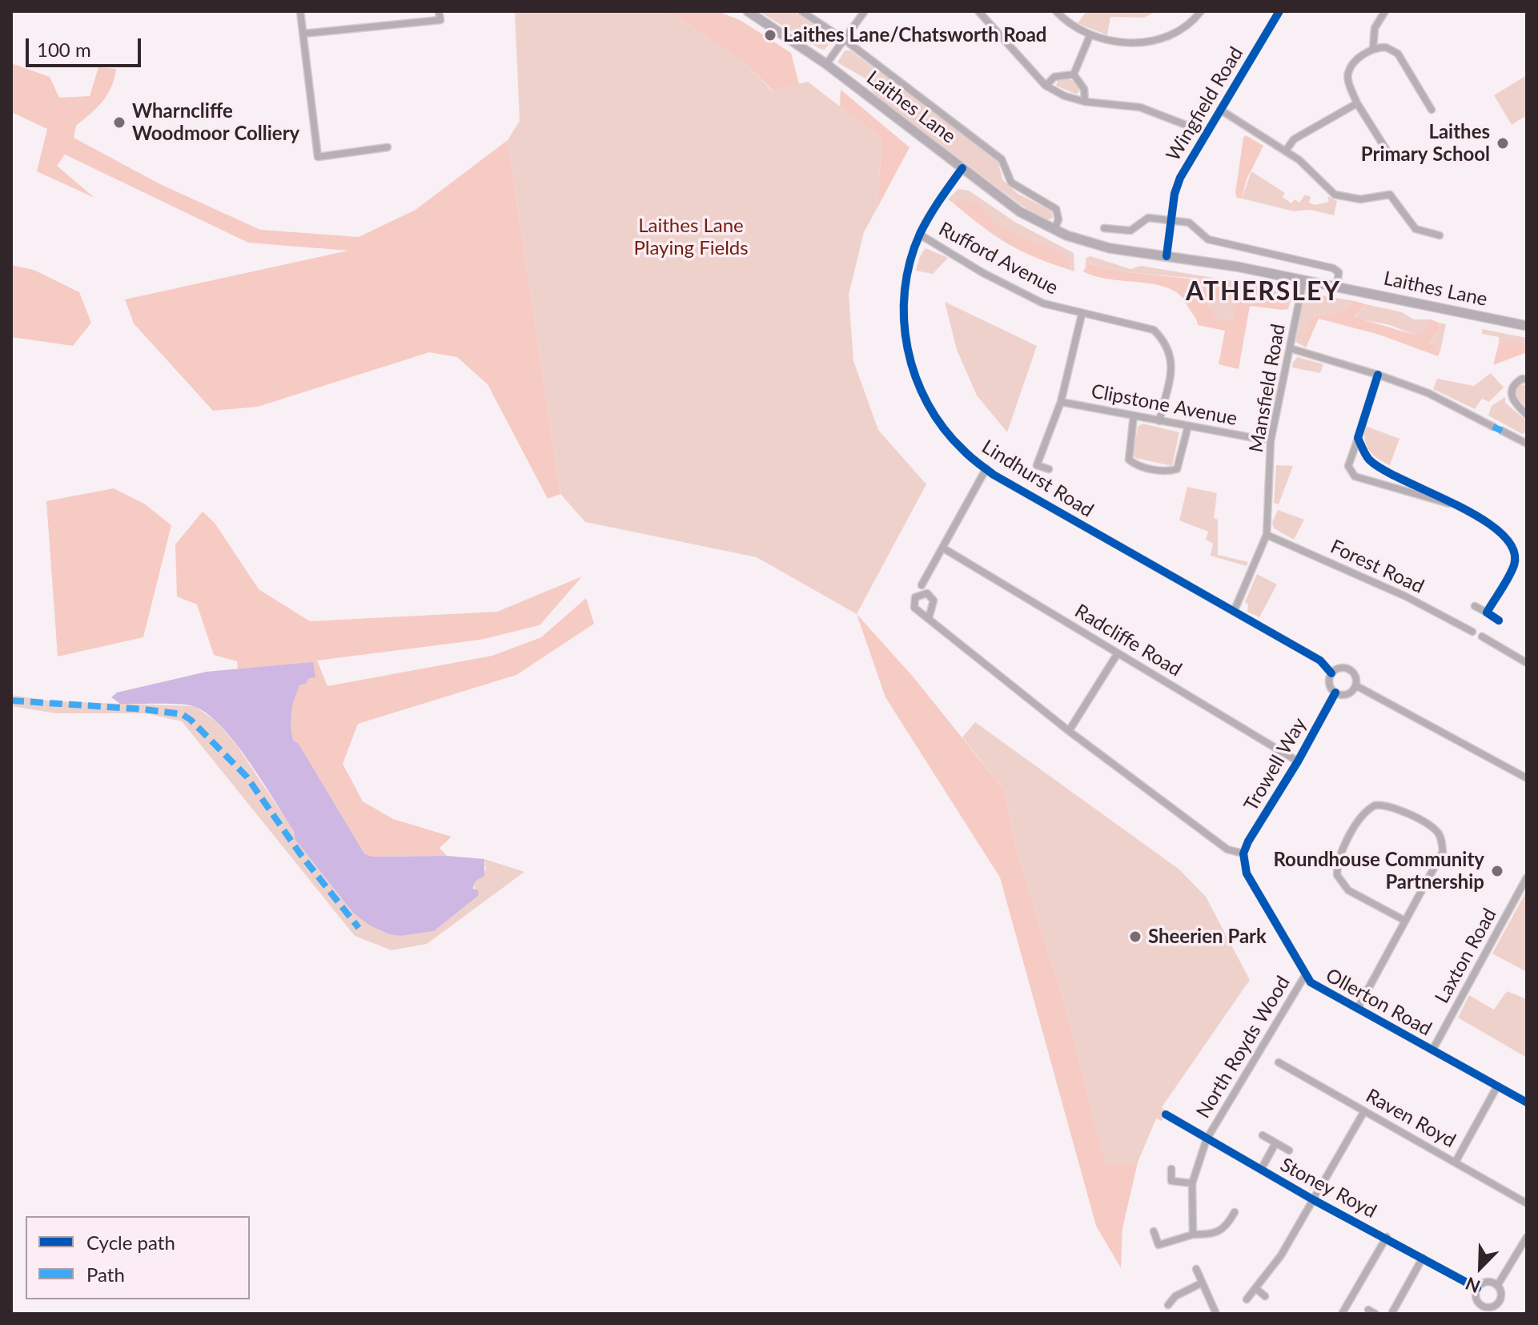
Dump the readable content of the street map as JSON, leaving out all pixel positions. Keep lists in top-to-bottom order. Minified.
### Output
{"streets":{"main road":["Laithes Lane"],"street":["Wingfield Road","Rufford Avenue","Mansfield Road","Clipstone Avenue","Lindhurst Road","Forest Road","Radcliffe Road","Trowell Way","Laxton Road","Ollerton Road","North Royds Wood","Raven Royd","Stoney Royd"]},"crossings":[["Wingfield Road","Laithes Lane"],["Laithes Lane","Mansfield Road"],["Laithes Lane","Lindhurst Road"],["Rufford Avenue","Clipstone Avenue"],["Rufford Avenue","Lindhurst Road"],["Mansfield Road","Lindhurst Road"],["Mansfield Road","Forest Road"],["Lindhurst Road","Trowell Way"],["Radcliffe Road","Trowell Way"],["Trowell Way","Ollerton Road"],["Laxton Road","Ollerton Road"],["Ollerton Road","North Royds Wood"],["North Royds Wood","Stoney Royd"]],"districts":["ATHERSLEY"],"parks":["Laithes Lane Playing Fields"],"places":["Laithes Lane/Chatsworth Road","Wharncliffe Woodmoor Colliery","Laithes Primary School","Roundhouse Community Partnership","Sheerien Park"],"legend":["Cycle path","Path"],"scale_bar":"100 m","north":"bottom left"}
